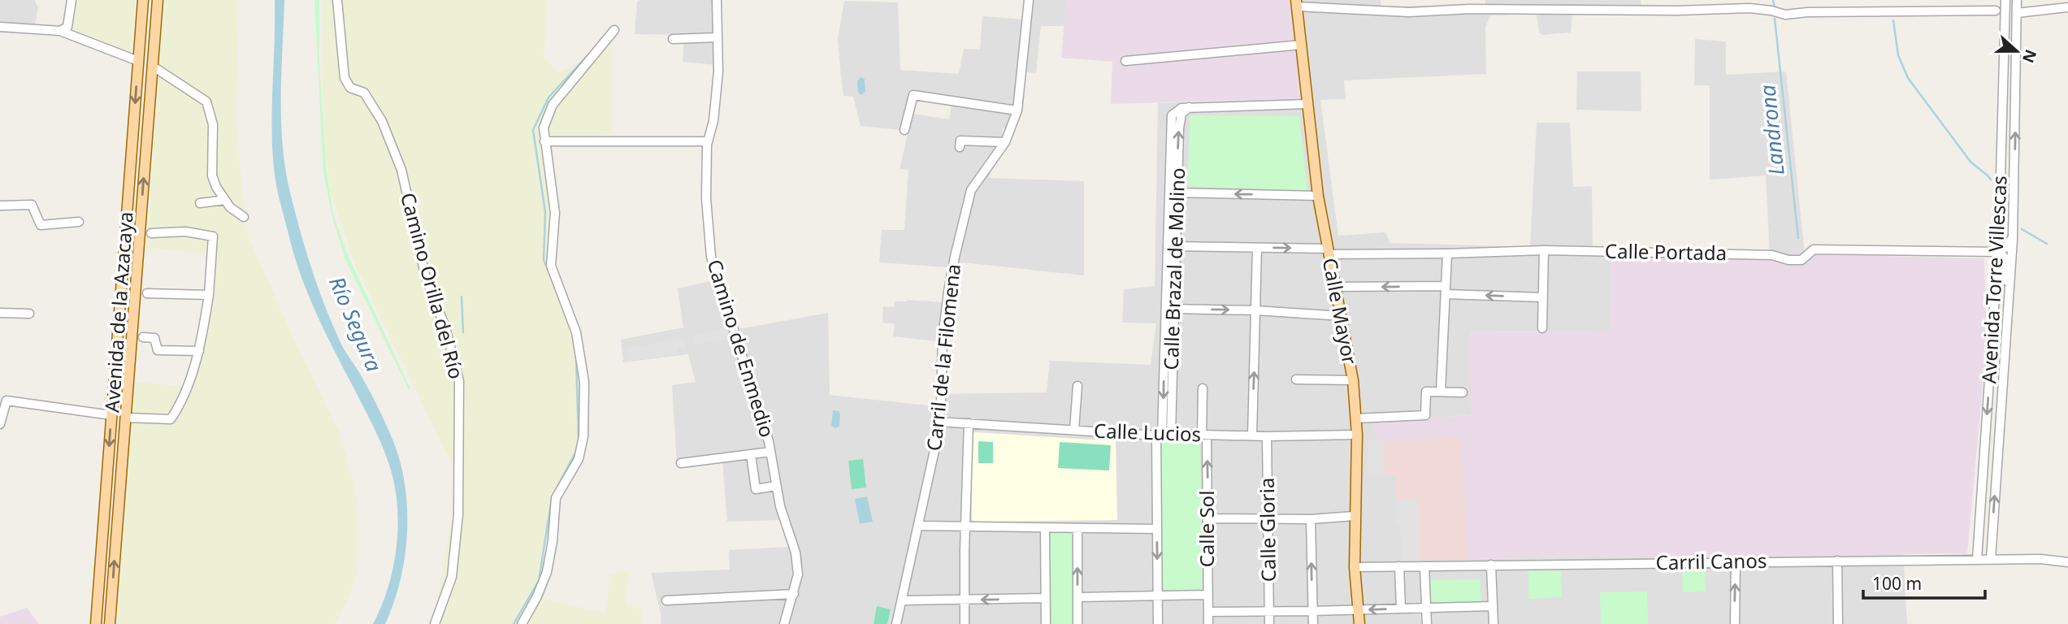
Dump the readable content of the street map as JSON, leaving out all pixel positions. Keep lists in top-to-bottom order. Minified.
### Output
{"streets":{"main road":["Calle Mayor","Avenida de la Azacaya"],"street":["Calle Portada","Avenida Torre Villescas","Camino Orilla del Río","Camino de Enmedio","Carril de la Filomena","Calle Lucios","Calle Sol","Calle Gloria","Carril Canos"]},"crossings":[["Calle Portada","Avenida Torre Villescas"],["Calle Portada","Calle Mayor"],["Avenida Torre Villescas","Carril Canos"],["Calle Mayor","Calle Lucios"],["Calle Mayor","Carril Canos"],["Carril de la Filomena","Calle Lucios"],["Calle Lucios","Calle Sol"],["Calle Lucios","Calle Gloria"]],"water":["Landrona","Río Segura"],"scale_bar":"100 m","north":"right"}
